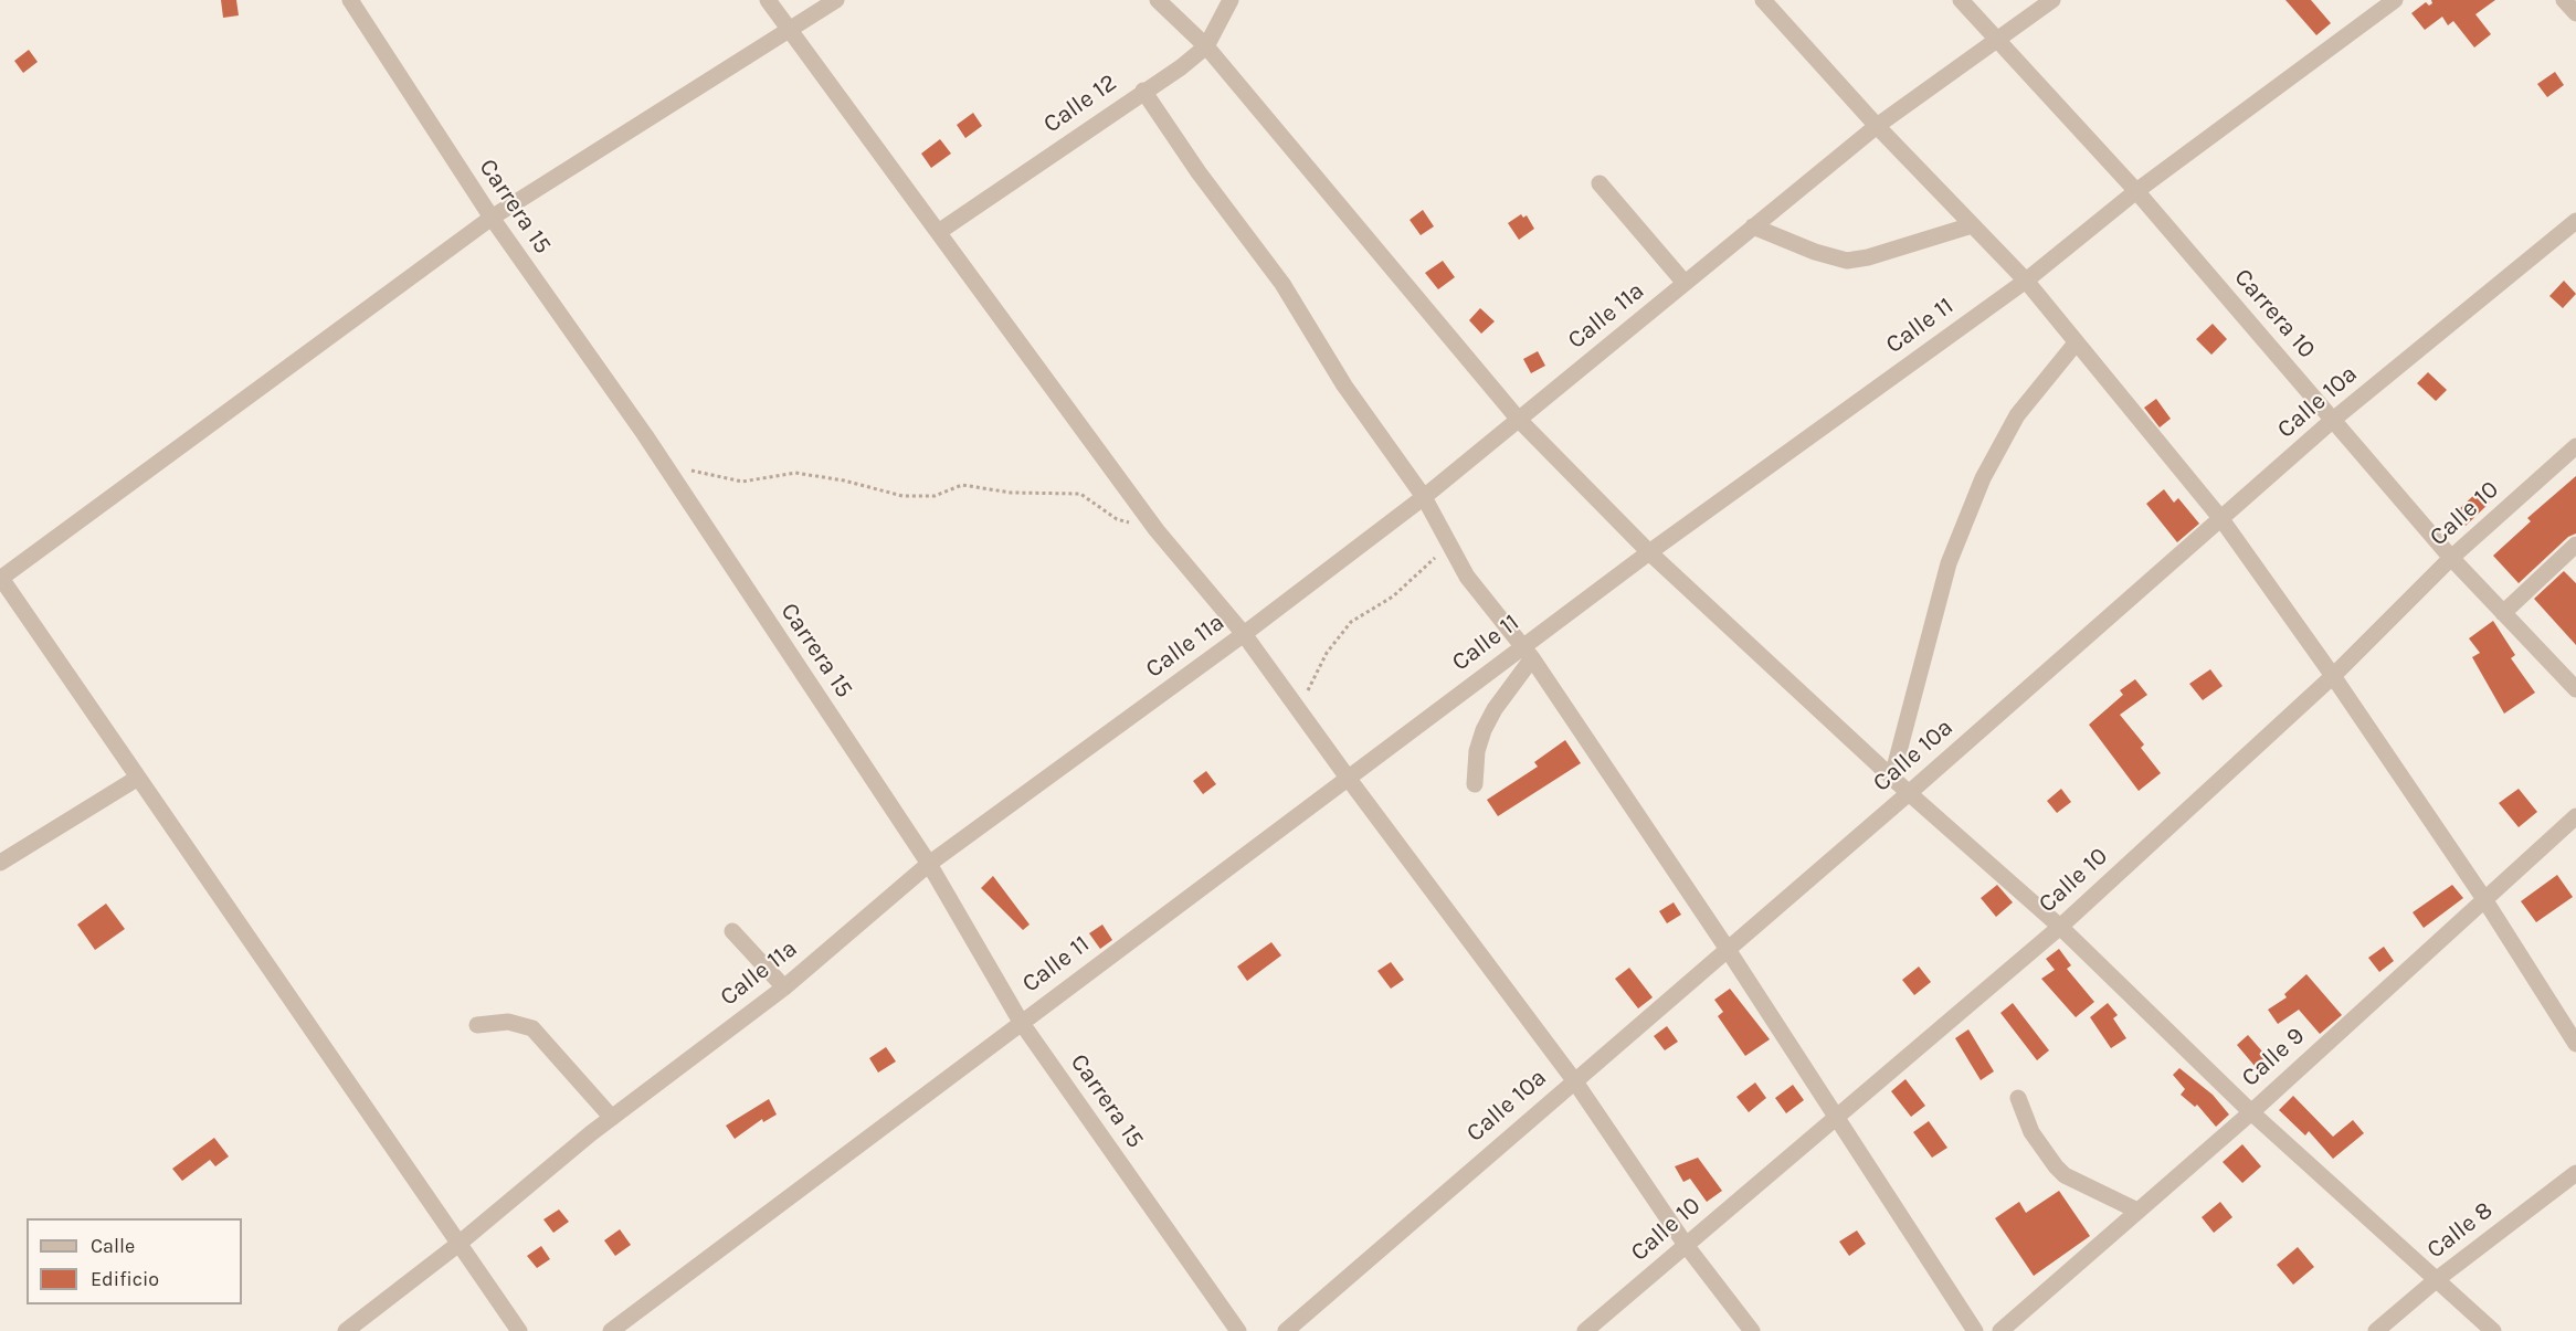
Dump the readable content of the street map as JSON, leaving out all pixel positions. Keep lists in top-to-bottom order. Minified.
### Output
{"streets":{"street":["Calle 12","Carrera 15","Carrera 10","Calle 11a","Calle 11","Calle 10a","Calle 10","Calle 9","Calle 8"]},"crossings":[["Carrera 15","Calle 11a"],["Carrera 15","Calle 11"],["Carrera 10","Calle 11a"],["Carrera 10","Calle 11"],["Carrera 10","Calle 10a"],["Carrera 10","Calle 10"]],"legend":["Calle","Edificio"]}
